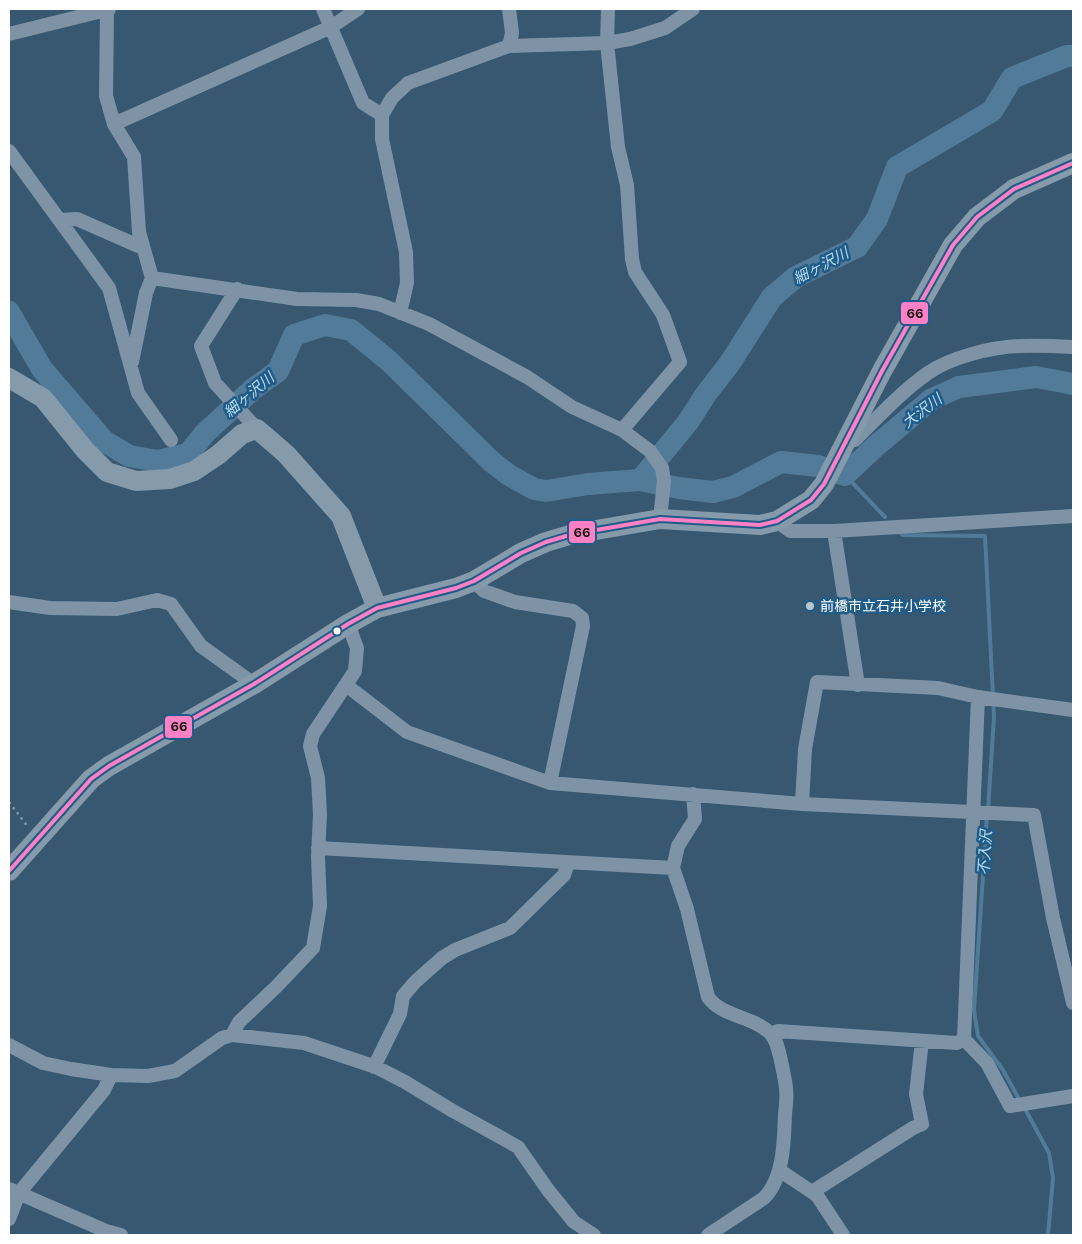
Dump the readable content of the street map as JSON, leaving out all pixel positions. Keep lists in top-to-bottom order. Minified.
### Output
{"water":["細ヶ沢川","大沢川","不入沢"],"places":["前橋市立石井小学校"],"lines":["transit line 66"]}
